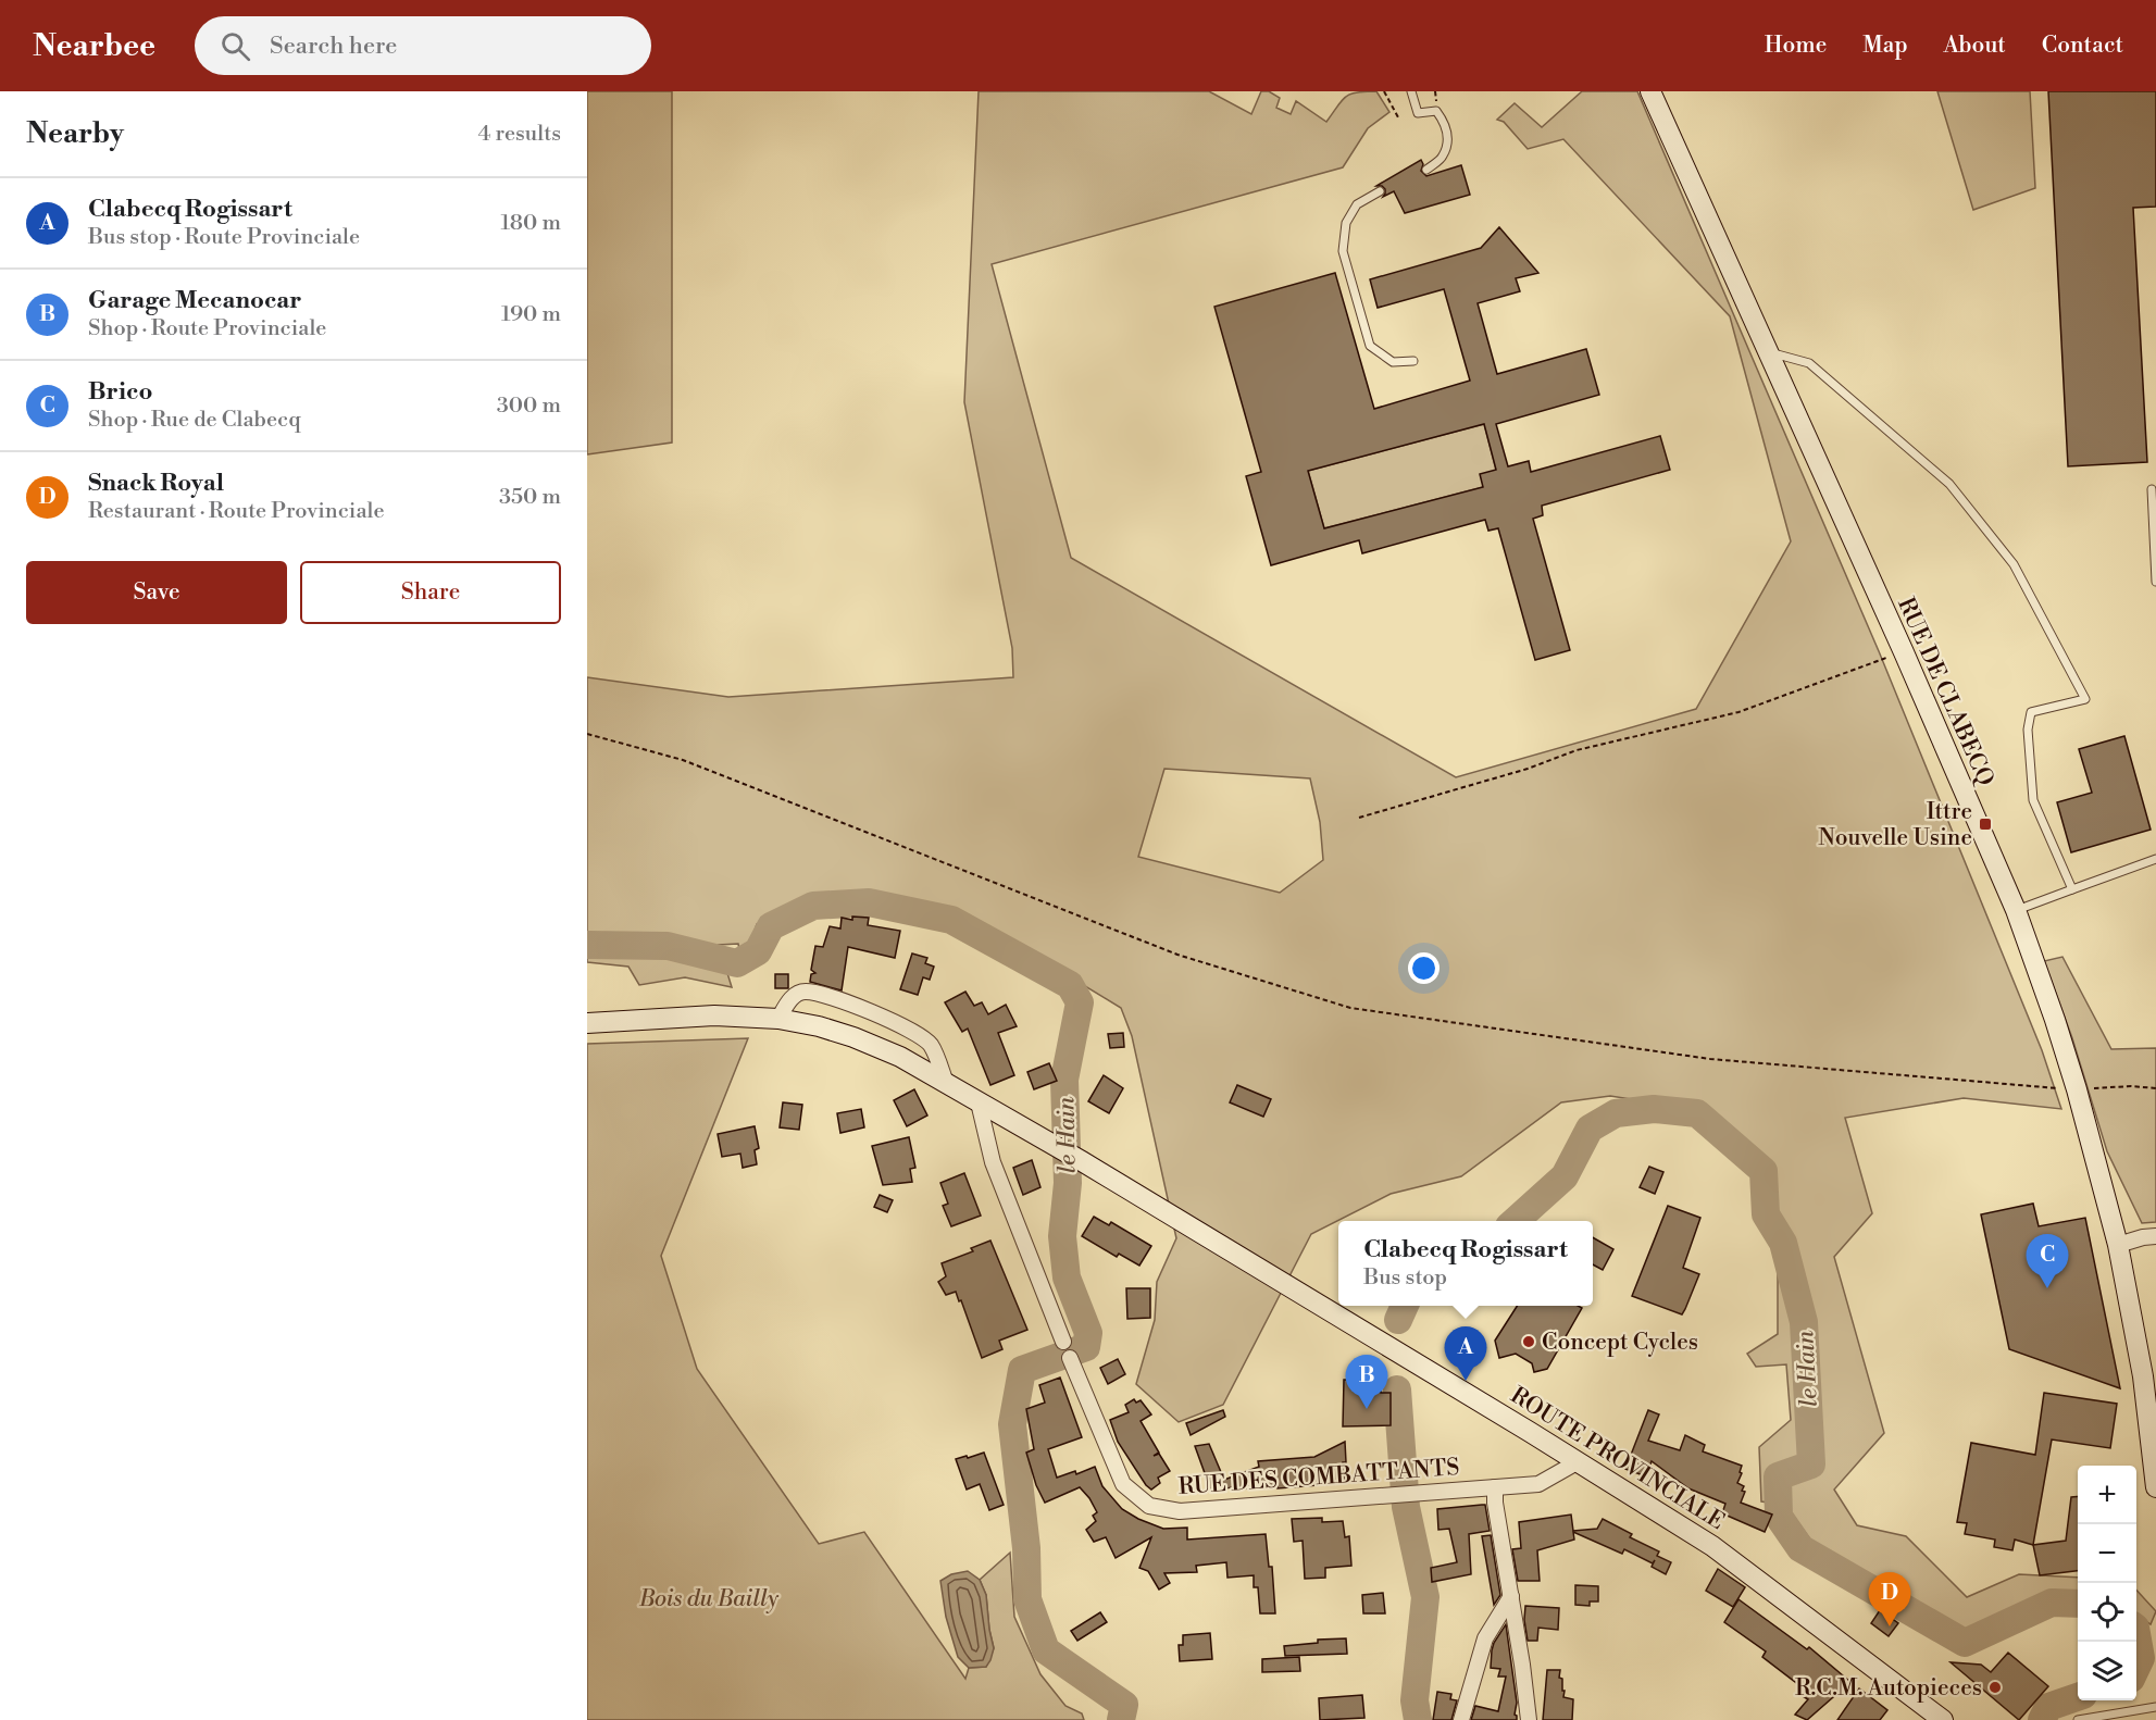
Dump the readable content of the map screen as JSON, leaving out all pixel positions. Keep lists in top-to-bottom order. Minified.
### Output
{"streets":{"main road":["RUE DE CLABECQ","ROUTE PROVINCIALE"],"street":["RUE DES COMBATTANTS"]},"crossings":[["ROUTE PROVINCIALE","RUE DES COMBATTANTS"]],"water":["le Hain"],"parks":["Bois du Bailly"],"places":{"transit":["Ittre Nouvelle Usine"],"other":["Concept Cycles","R.C.M. Autopieces"]},"page":{"header":"Nearbee","search":"Search here","nav":["Home","Map","About","Contact"],"heading":["Nearby","4 results"],"list":[{"mark":"A","name":"Clabecq Rogissart","note":"Bus stop · Route Provinciale","value":"180 m"},{"mark":"B","name":"Garage Mecanocar","note":"Shop · Route Provinciale","value":"190 m"},{"mark":"C","name":"Brico","note":"Shop · Rue de Clabecq","value":"300 m"},{"mark":"D","name":"Snack Royal","note":"Restaurant · Route Provinciale","value":"350 m"}],"buttons":["Save","Share"],"popup":["Clabecq Rogissart","Bus stop"],"pins":["C","A","B","D"],"map_buttons":["+","−"]}}
